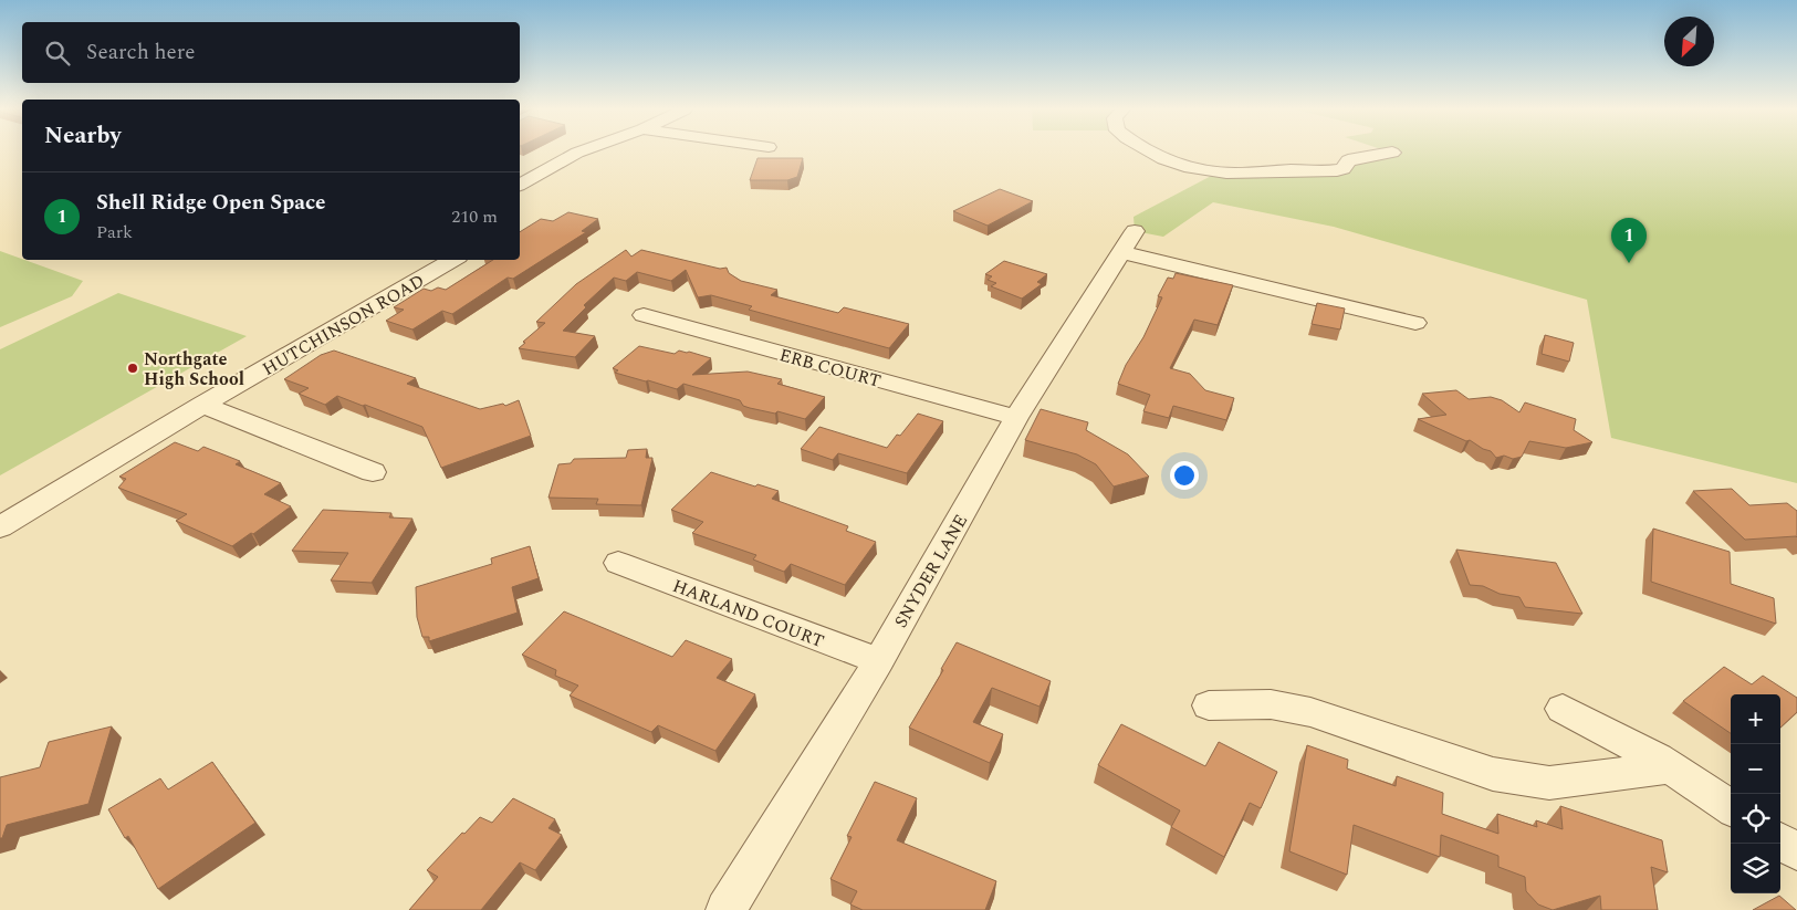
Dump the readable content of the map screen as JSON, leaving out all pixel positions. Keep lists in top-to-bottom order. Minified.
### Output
{"streets":{"street":["HUTCHINSON ROAD","ERB COURT","SNYDER LANE","HARLAND COURT"]},"crossings":[["ERB COURT","SNYDER LANE"],["SNYDER LANE","HARLAND COURT"]],"places":["Northgate High School"],"north":"bottom left","page":{"search":"Search here","heading":"Nearby","list":[{"mark":"1","name":"Shell Ridge Open Space","note":"Park","value":"210 m"}],"pins":"1","map_buttons":["+","−"]}}
